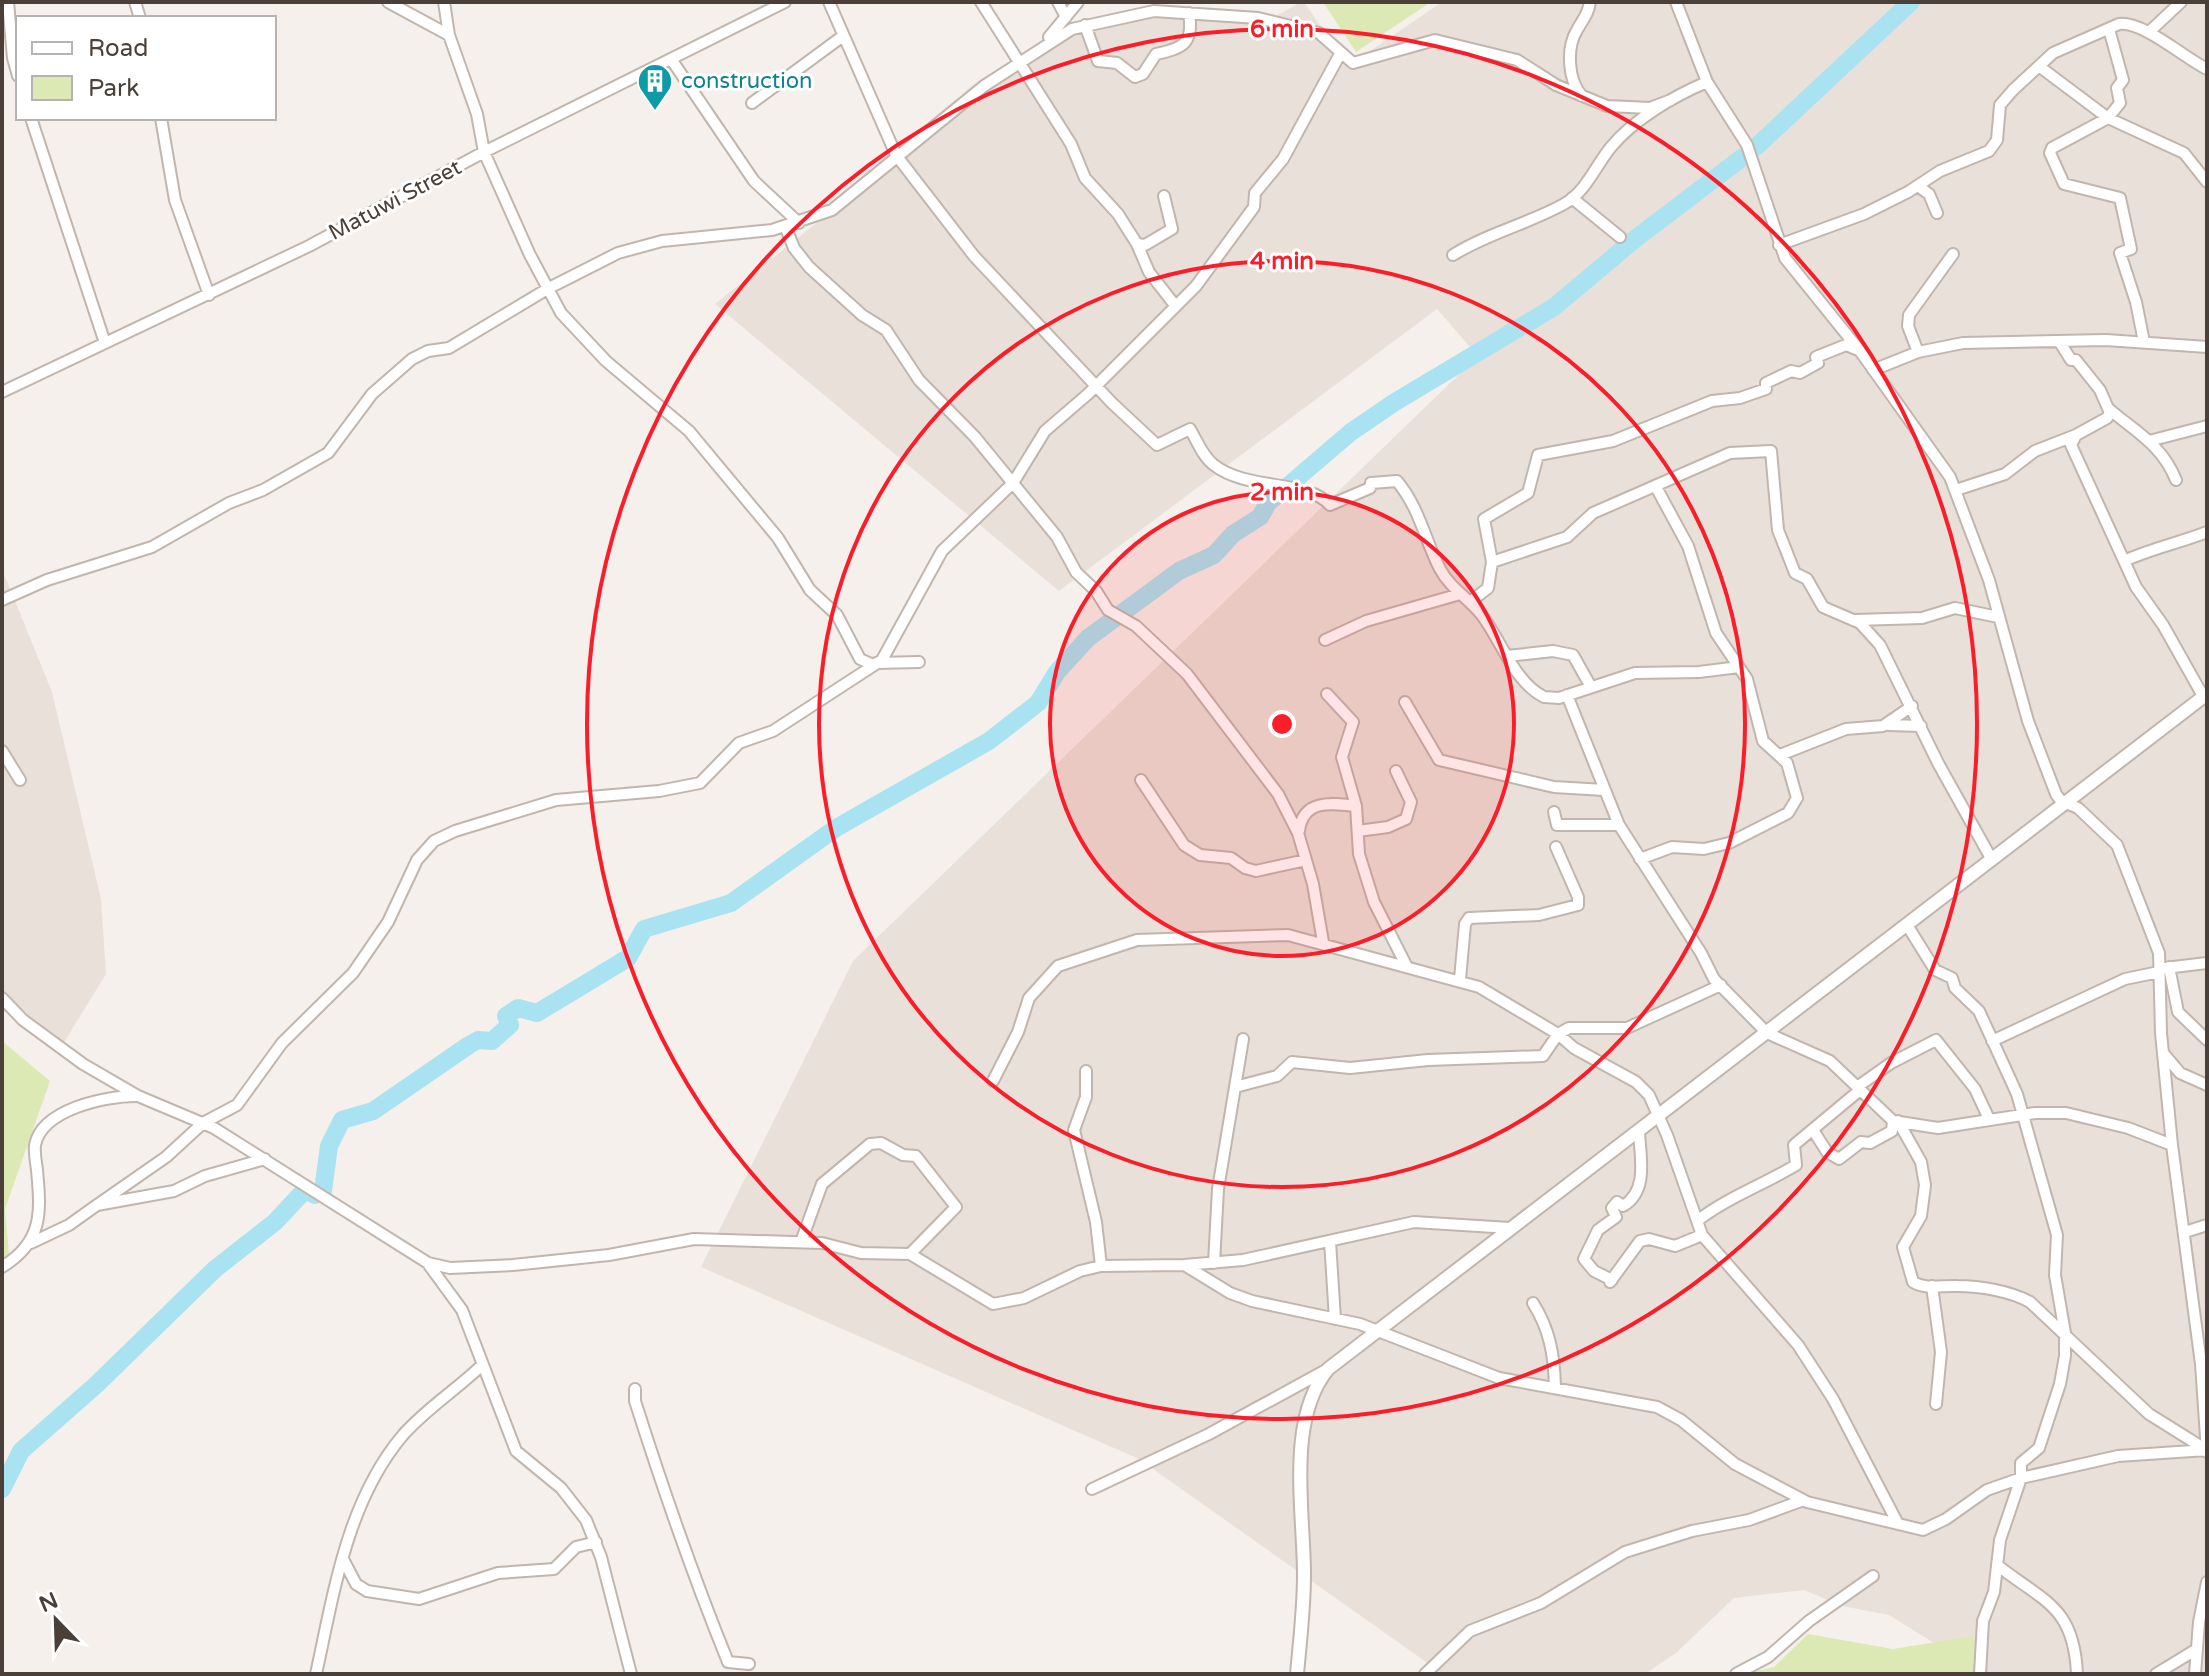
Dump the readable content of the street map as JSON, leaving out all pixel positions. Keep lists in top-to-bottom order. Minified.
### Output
{"streets":{"street":["Matuwi Street"]},"places":{"building":["construction"]},"legend":["Road","Park"],"north":"top left","rings":["6 min","4 min","2 min"]}
